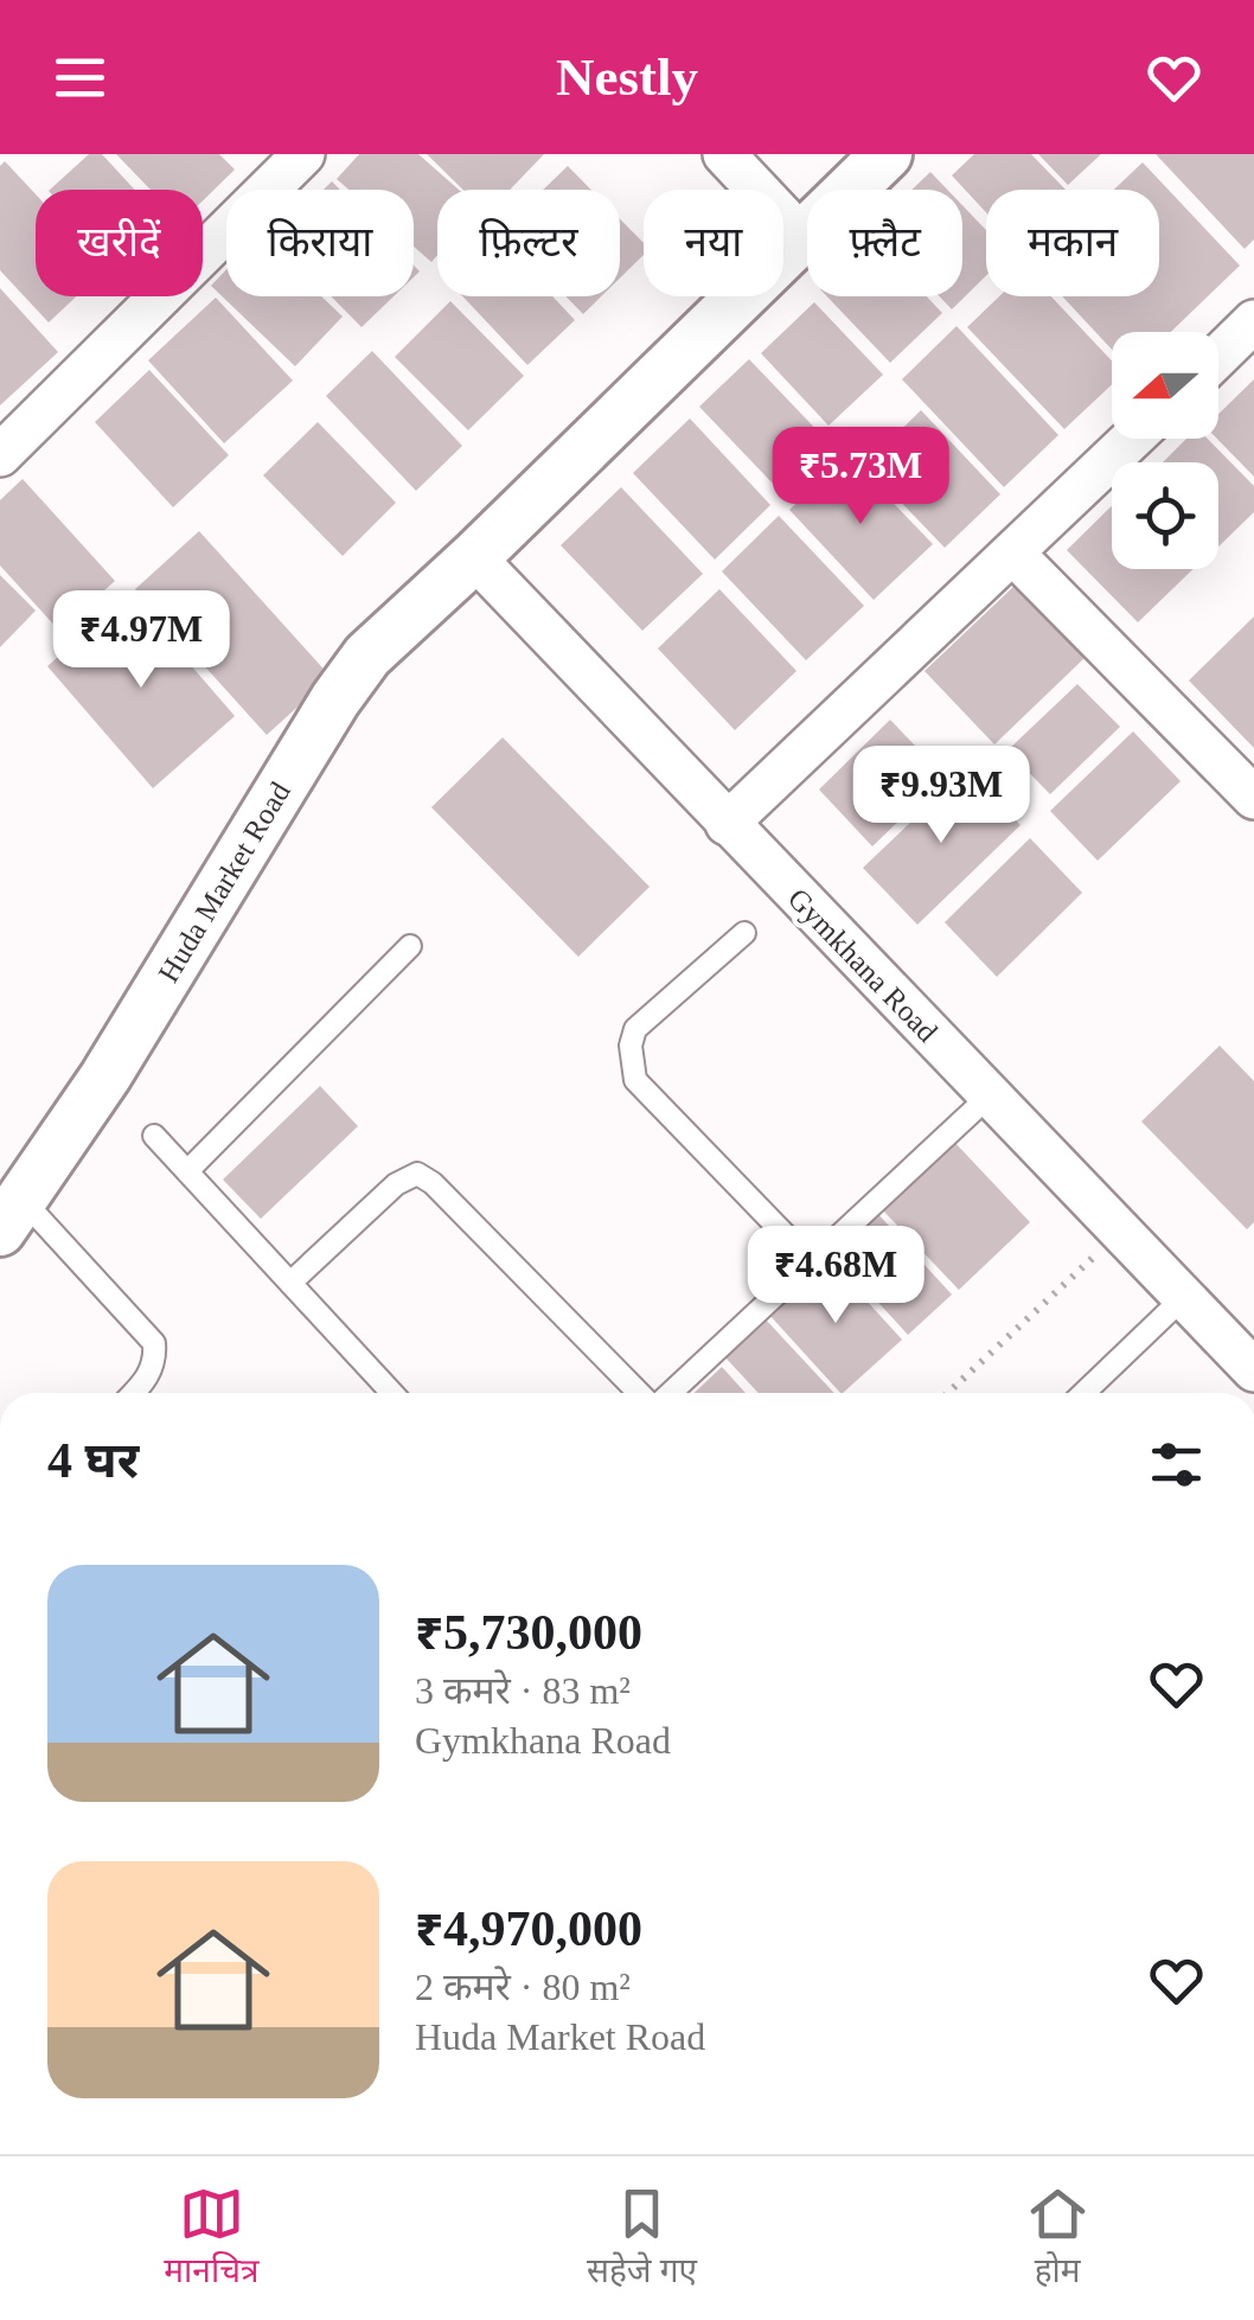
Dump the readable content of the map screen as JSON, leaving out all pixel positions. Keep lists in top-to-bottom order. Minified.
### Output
{"streets":{"street":["Huda Market Road","Gymkhana Road"]},"crossings":[["Huda Market Road","Gymkhana Road"]],"north":"left","page":{"header":"Nestly","chip":["खरीदें","किराया","फ़िल्टर","नया","फ़्लैट","मकान"],"price":["₹5.73M","₹4.97M","₹9.93M","₹4.68M"],"heading":"4 घर","list":[{"name":"₹5,730,000","note":"3 कमरे · 83 m² · Gymkhana Road"},{"name":"₹4,970,000","note":"2 कमरे · 80 m² · Huda Market Road"}],"tabs":["मानचित्र","सहेजे गए","होम"]}}
